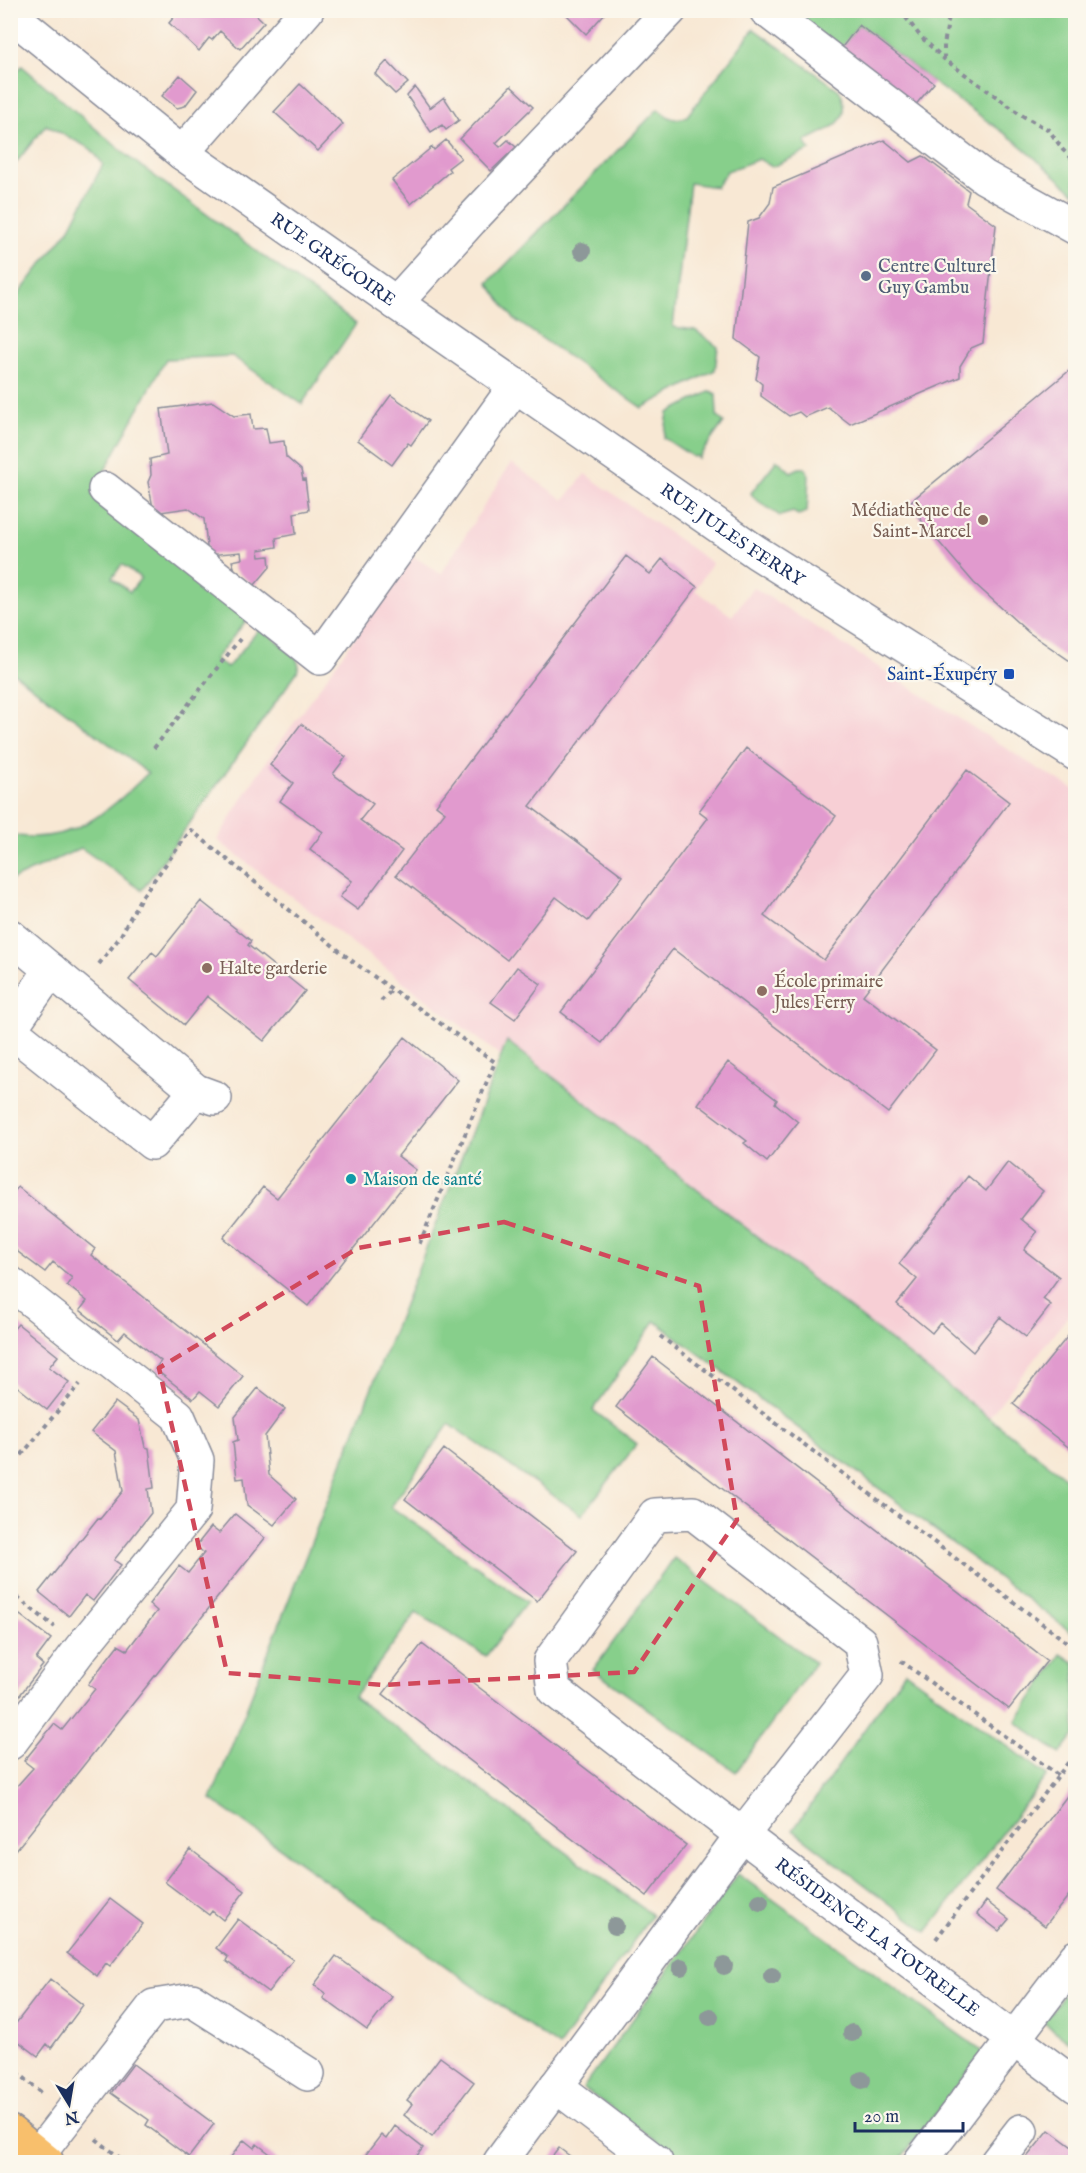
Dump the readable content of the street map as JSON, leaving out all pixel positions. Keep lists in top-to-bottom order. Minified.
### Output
{"streets":{"street":["RUE GRÉGOIRE","RUE JULES FERRY","RÉSIDENCE LA TOURELLE"]},"crossings":[["RUE GRÉGOIRE","RUE JULES FERRY"]],"places":{"other":["Centre Culturel Guy Gambu","Médiathèque de Saint-Marcel","Halte garderie","École primaire Jules Ferry","Maison de santé"],"transit":["Saint-Éxupéry"]},"scale_bar":"20 m","north":"bottom"}
